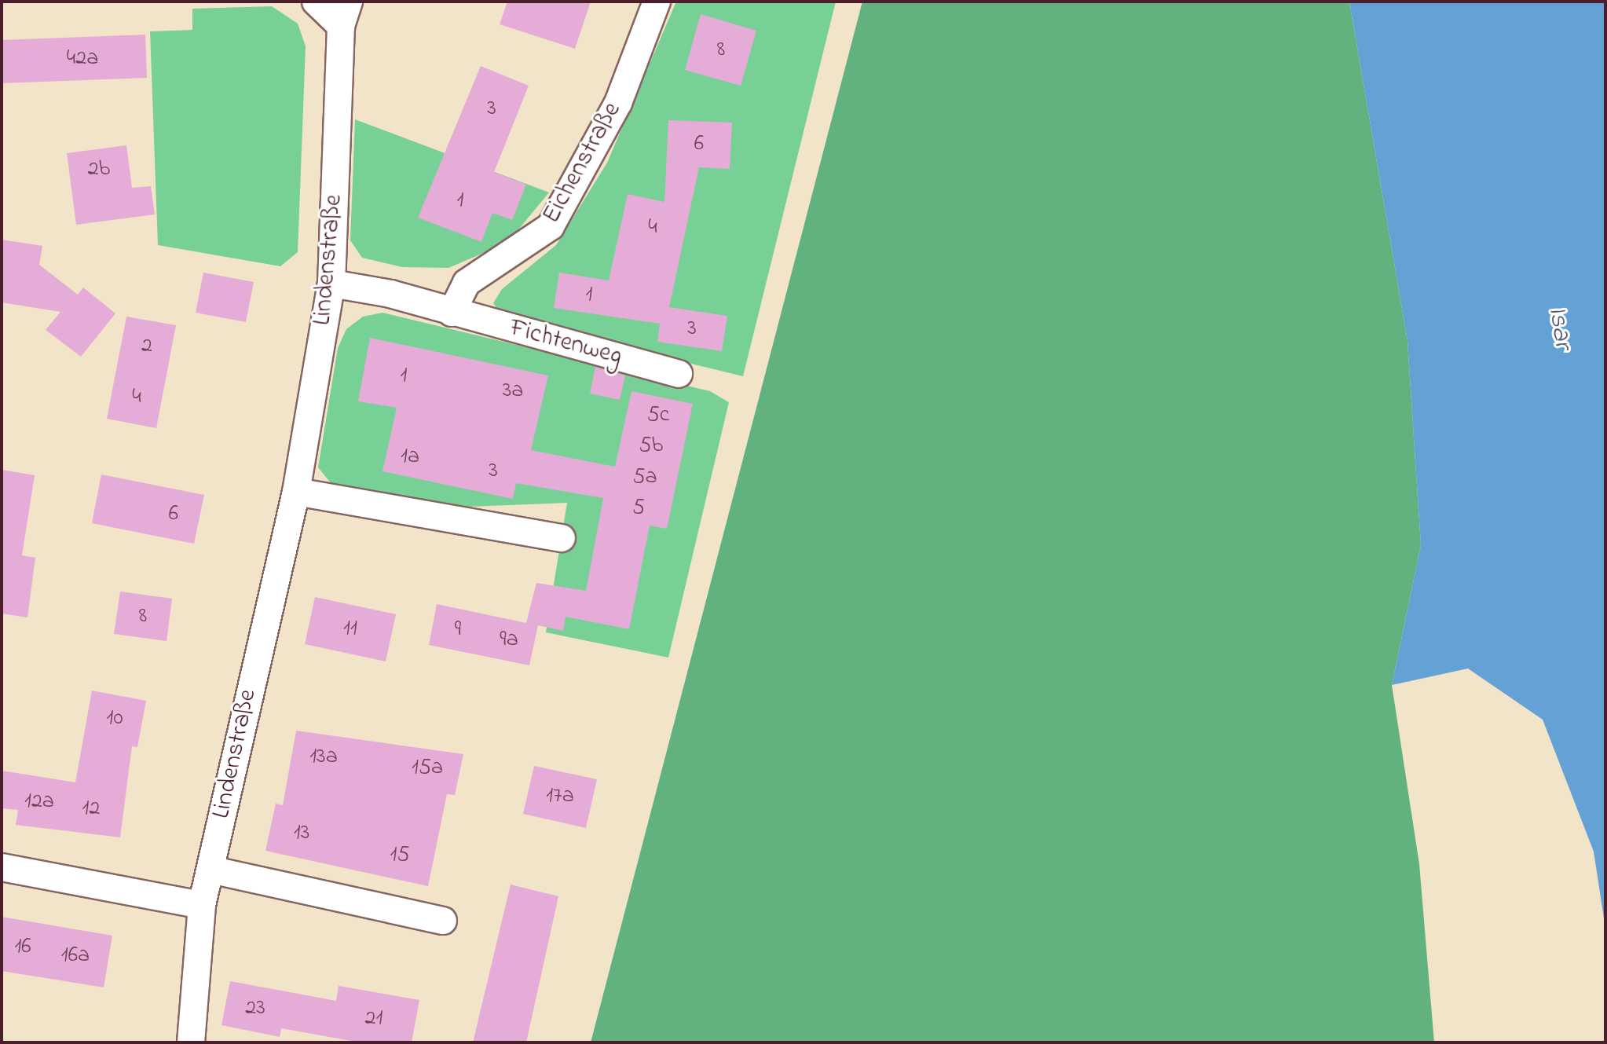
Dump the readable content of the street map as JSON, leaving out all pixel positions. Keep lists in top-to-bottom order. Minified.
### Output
{"streets":{"street":["Eichenstraße","Lindenstraße","Fichtenweg"]},"crossings":[["Eichenstraße","Fichtenweg"]],"water":["Isar"],"house_numbers":["8","42a","3","6","2b","1","4","1","3","2","1","3a","4","5c","5b","1a","3","5a","5","6","8","11","9","9a","10","13a","15a","17a","12a","12","13","15","16","16a","23","21"]}
